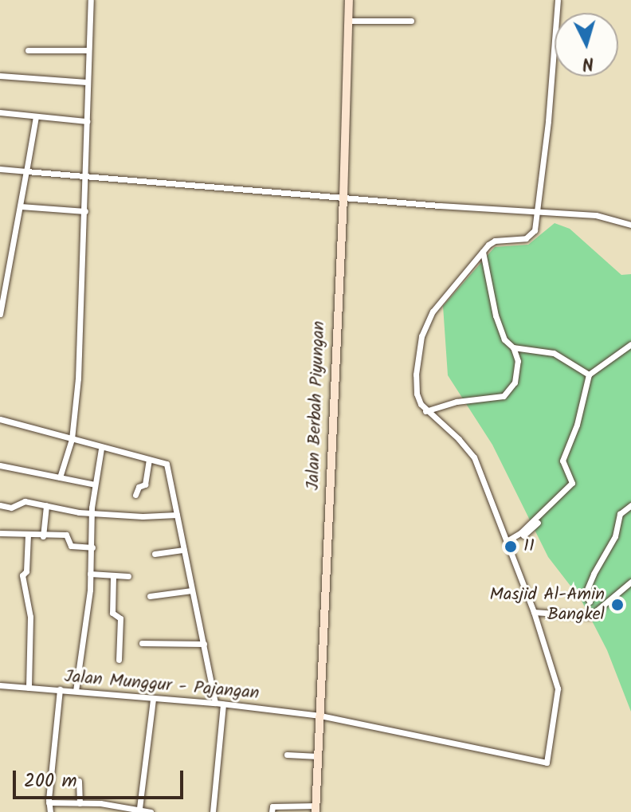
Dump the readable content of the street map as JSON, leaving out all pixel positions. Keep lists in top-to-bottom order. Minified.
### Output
{"streets":{"street":["Jalan Berbah Piyungan","Jalan Munggur - Pajangan"]},"crossings":[["Jalan Berbah Piyungan","Jalan Munggur - Pajangan"]],"places":["11","Masjid Al-Amin Bangkel"],"scale_bar":"200 m","north":"bottom"}
